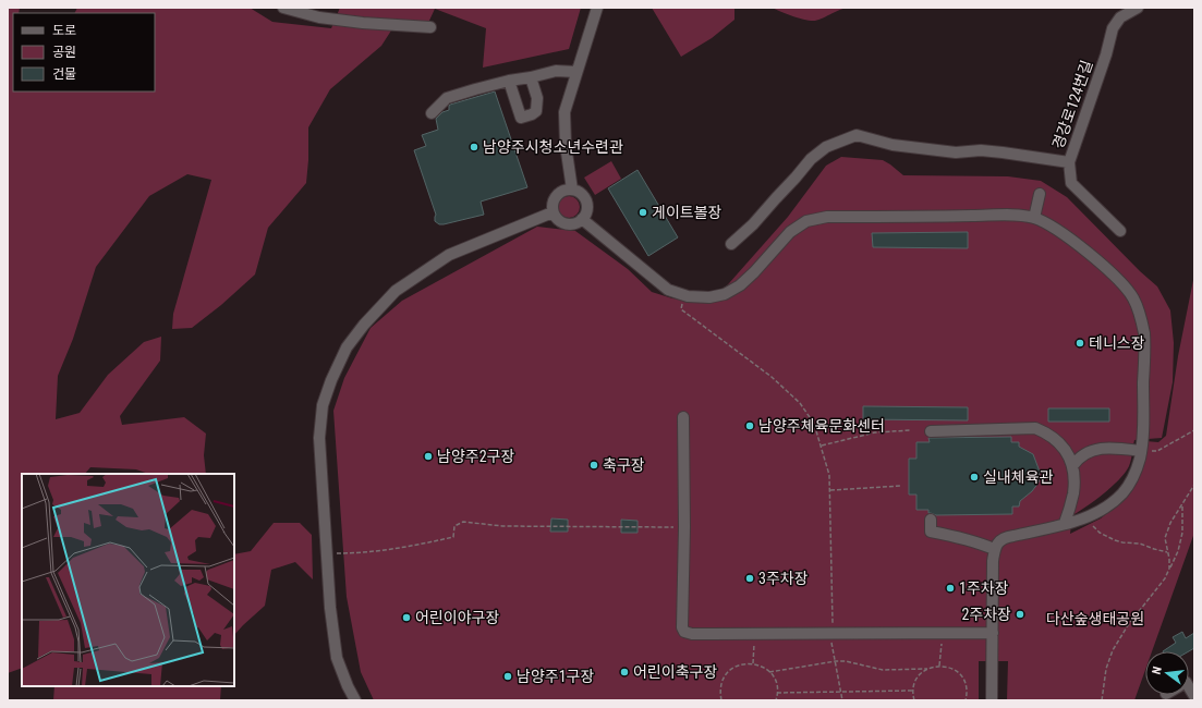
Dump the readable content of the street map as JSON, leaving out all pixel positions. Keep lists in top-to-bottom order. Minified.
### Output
{"streets":{"street":["경강로124번길"]},"parks":["다산숲생태공원"],"places":["남양주시청소년수련관","게이트볼장","테니스장","남양주체육문화센터","남양주2구장","축구장","실내체육관","3주차장","1주차장","2주차장","어린이야구장","어린이축구장","남양주1구장"],"legend":["도로","공원","건물"],"north":"left"}
